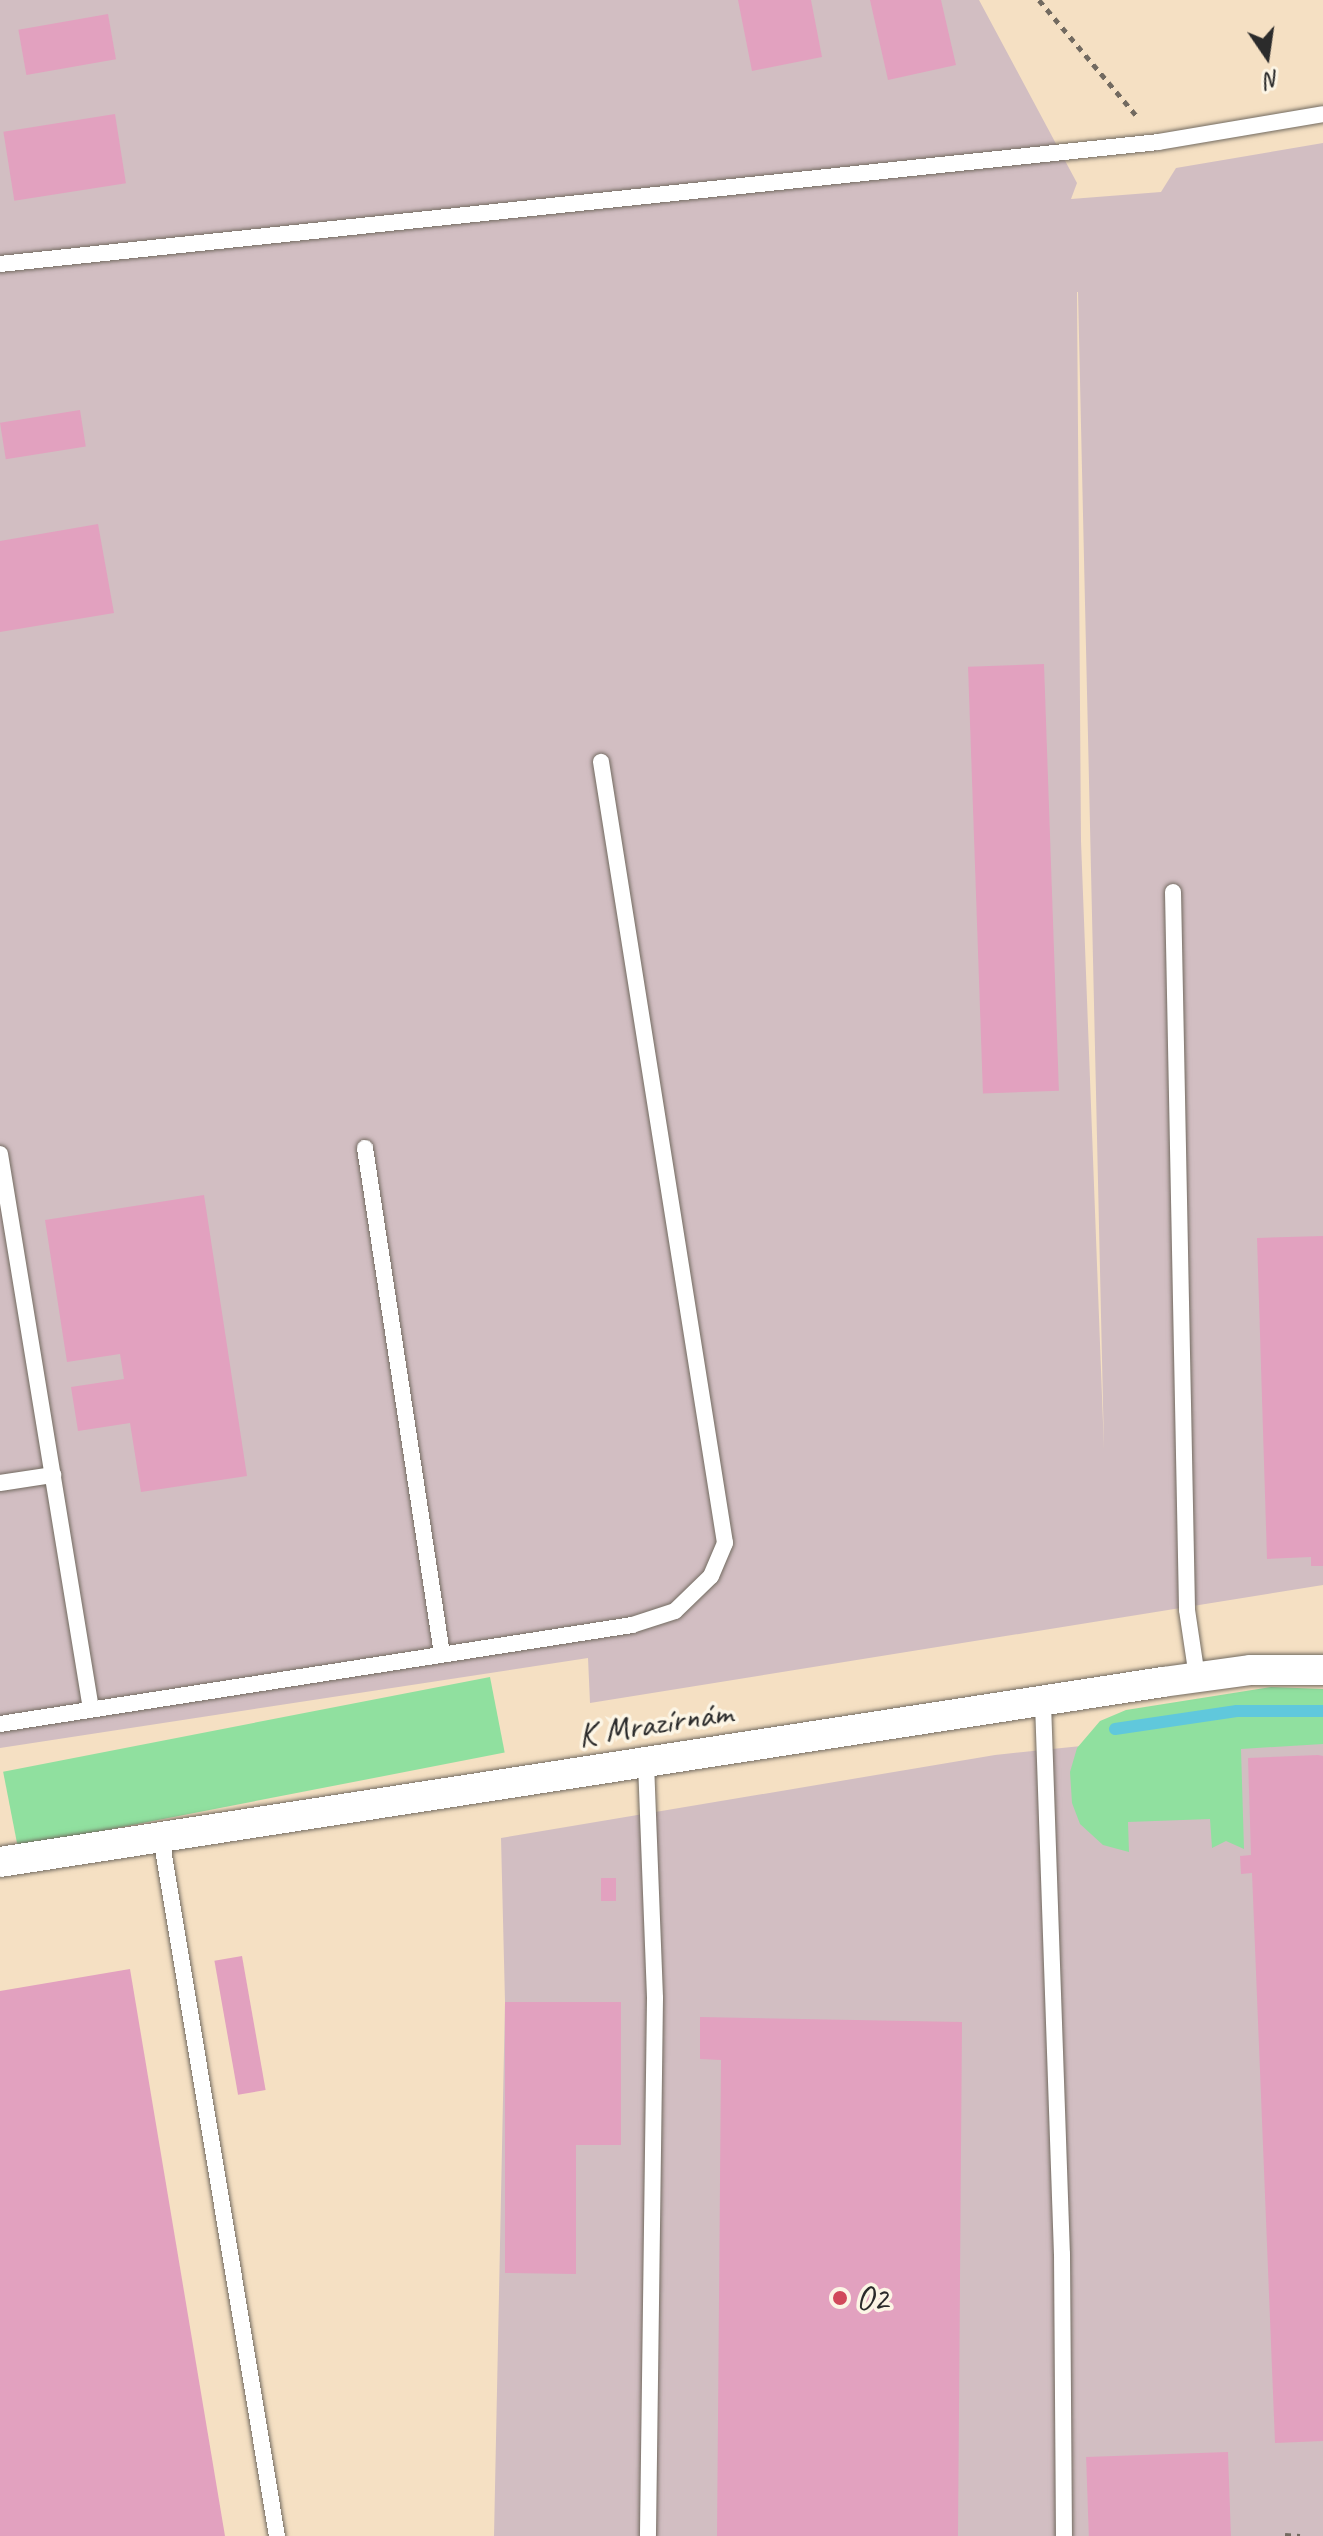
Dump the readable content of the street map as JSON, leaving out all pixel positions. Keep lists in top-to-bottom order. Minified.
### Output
{"streets":{"street":["K Mrazírnám"]},"places":["O2"],"north":"bottom"}
